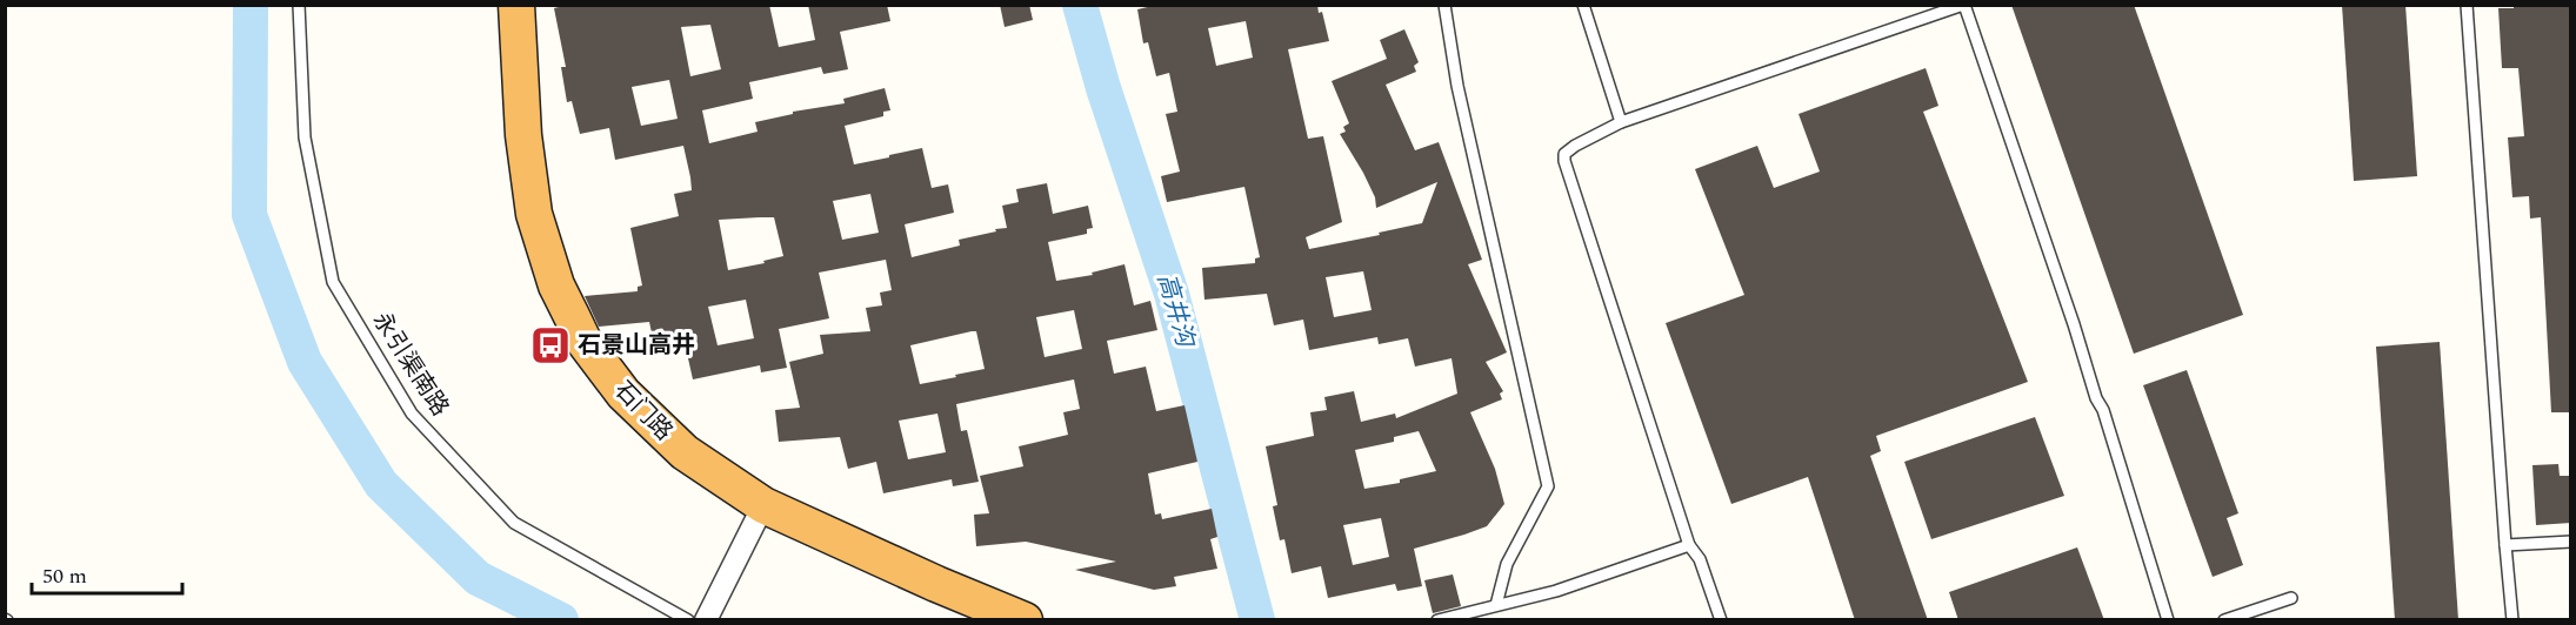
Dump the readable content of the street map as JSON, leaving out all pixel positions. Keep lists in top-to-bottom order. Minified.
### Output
{"streets":{"highway":["石门路"],"lane":["永引渠南路"]},"water":["高井沟"],"places":{"bus stop":["石景山高井"]},"scale_bar":"50 m"}
